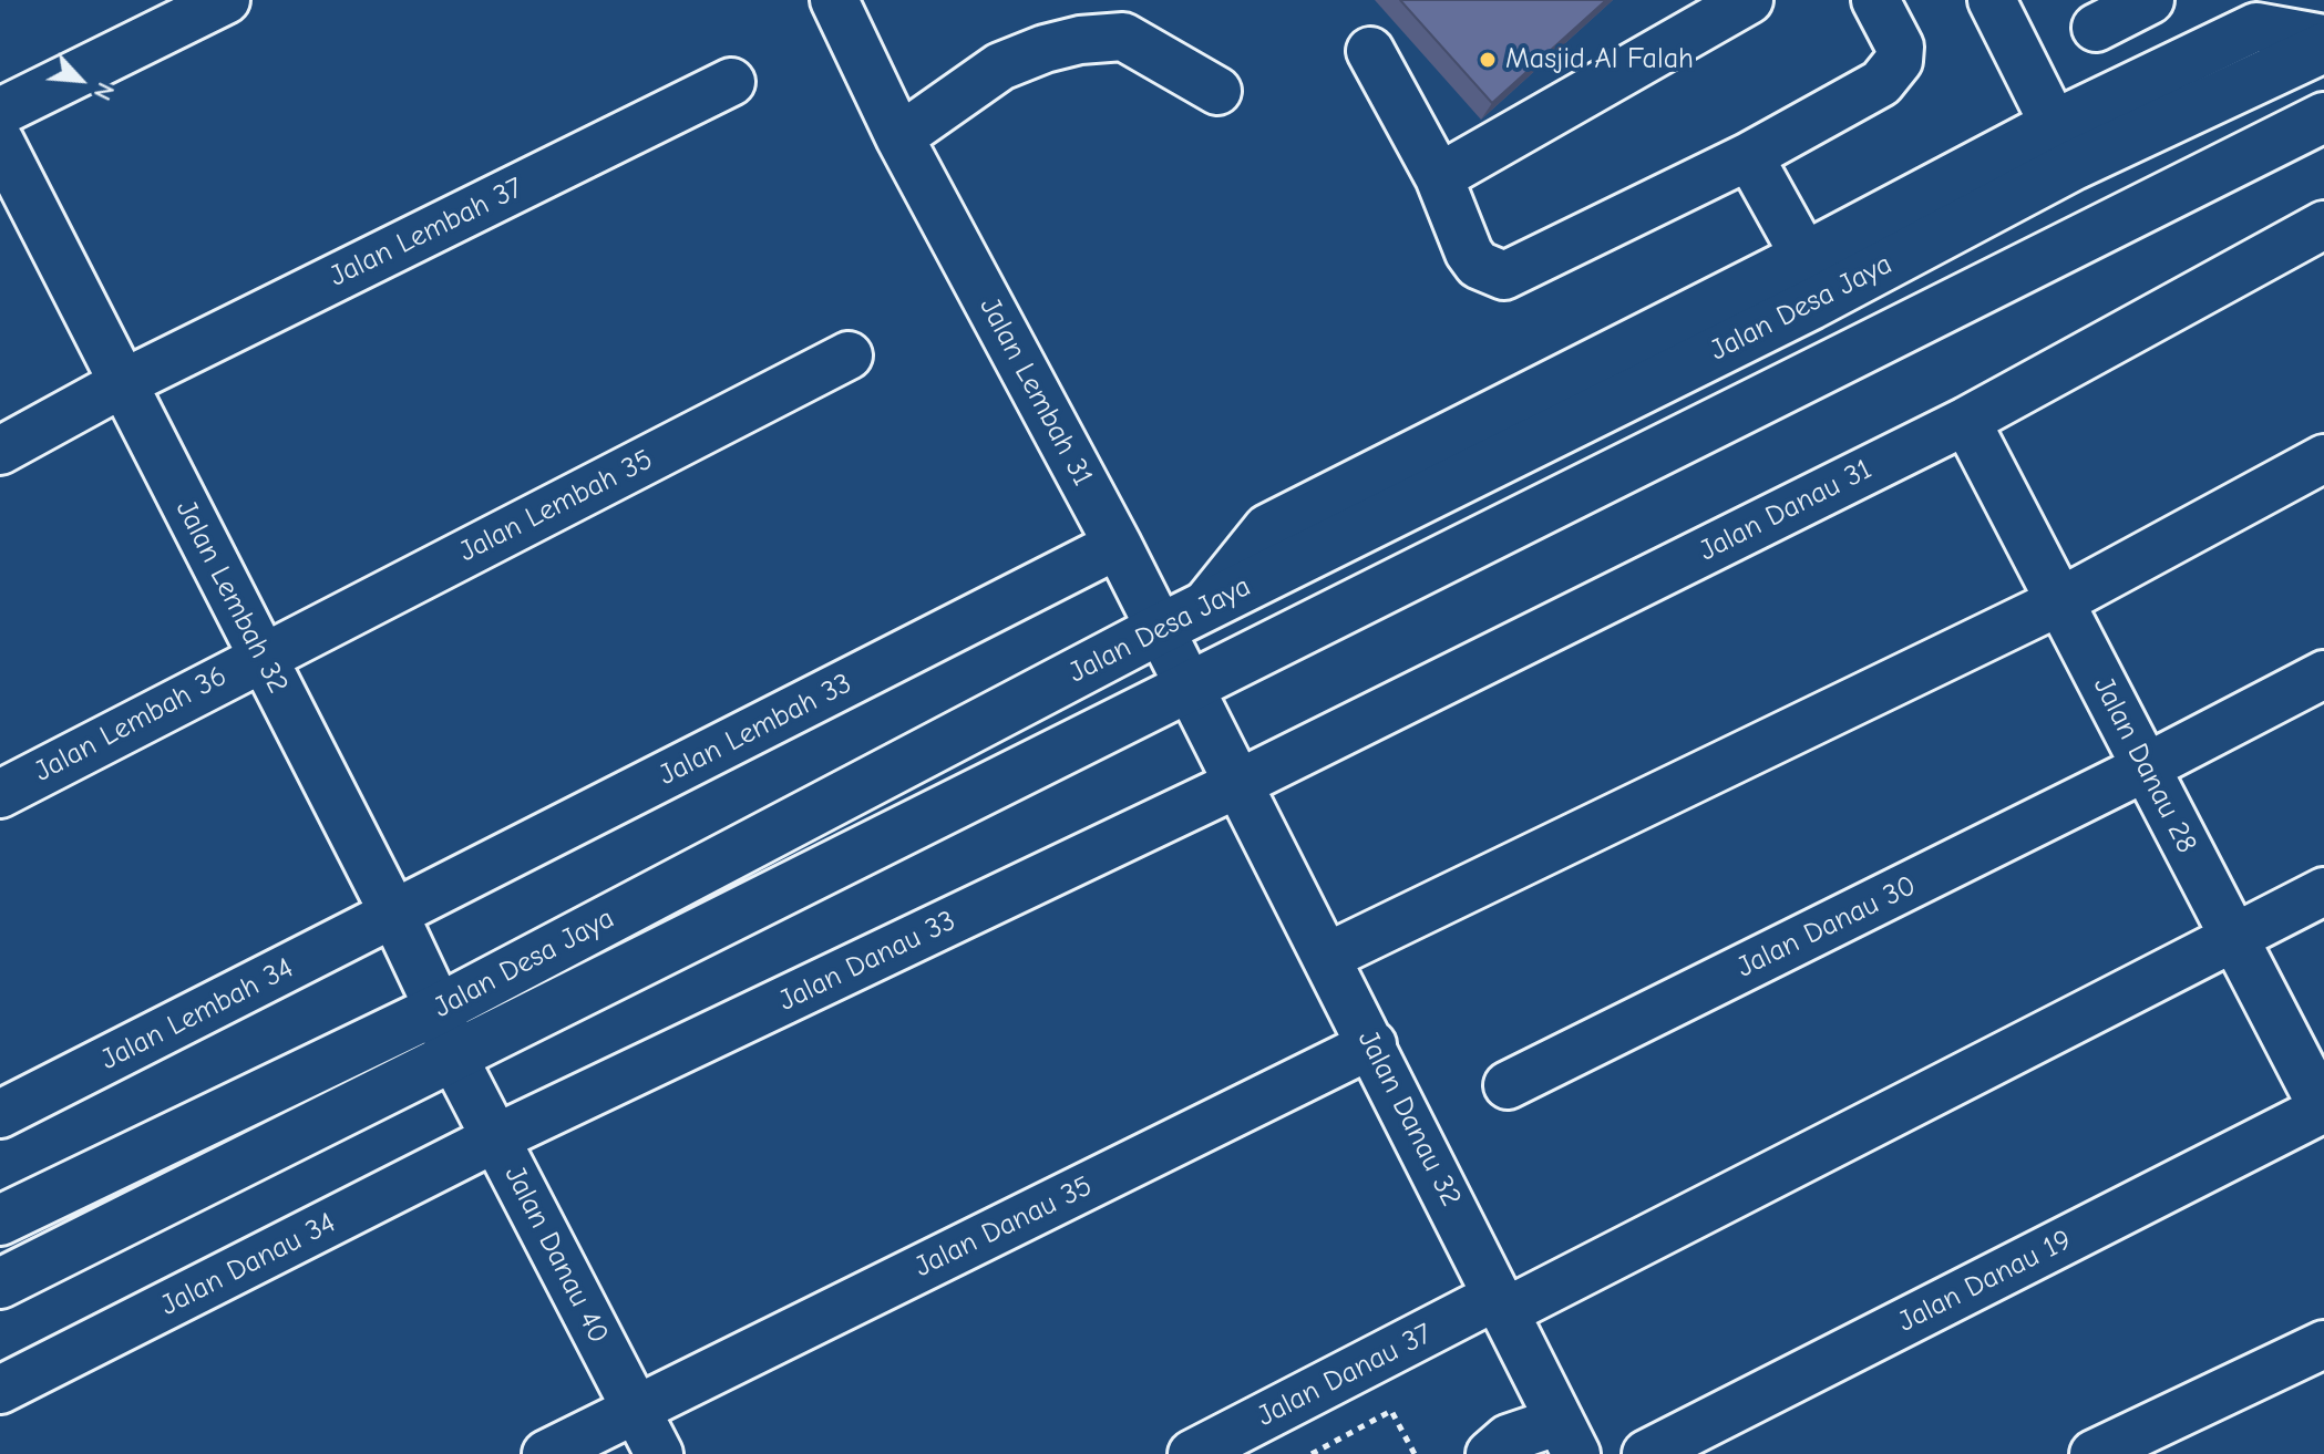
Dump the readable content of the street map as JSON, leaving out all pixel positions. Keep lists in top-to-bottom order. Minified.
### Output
{"streets":{"main road":["Jalan Desa Jaya"],"street":["Jalan Lembah 37","Jalan Lembah 31","Jalan Lembah 35","Jalan Danau 31","Jalan Lembah 32","Jalan Lembah 36","Jalan Lembah 33","Jalan Danau 28","Jalan Danau 30","Jalan Danau 33","Jalan Lembah 34","Jalan Danau 32","Jalan Danau 35","Jalan Danau 40","Jalan Danau 34","Jalan Danau 19","Jalan Danau 37"]},"crossings":[["Jalan Lembah 37","Jalan Lembah 32"],["Jalan Desa Jaya","Jalan Lembah 31"],["Jalan Desa Jaya","Jalan Lembah 32"],["Jalan Desa Jaya","Jalan Danau 40"],["Jalan Lembah 31","Jalan Danau 31"],["Jalan Lembah 31","Jalan Lembah 33"],["Jalan Lembah 31","Jalan Danau 33"],["Jalan Lembah 31","Jalan Danau 32"],["Jalan Lembah 35","Jalan Lembah 32"],["Jalan Lembah 35","Jalan Lembah 36"],["Jalan Danau 31","Jalan Danau 28"],["Jalan Danau 31","Jalan Danau 33"],["Jalan Danau 31","Jalan Danau 32"],["Jalan Lembah 32","Jalan Lembah 36"],["Jalan Lembah 32","Jalan Lembah 33"],["Jalan Lembah 32","Jalan Lembah 34"],["Jalan Lembah 32","Jalan Danau 40"],["Jalan Lembah 33","Jalan Lembah 34"],["Jalan Danau 28","Jalan Danau 30"],["Jalan Danau 28","Jalan Danau 19"],["Jalan Danau 28","Jalan Danau 37"],["Jalan Danau 33","Jalan Danau 32"],["Jalan Danau 33","Jalan Danau 40"],["Jalan Danau 33","Jalan Danau 34"],["Jalan Danau 32","Jalan Danau 35"],["Jalan Danau 32","Jalan Danau 37"],["Jalan Danau 35","Jalan Danau 40"],["Jalan Danau 40","Jalan Danau 34"]],"places":["Masjid Al Falah"],"north":"bottom right"}
